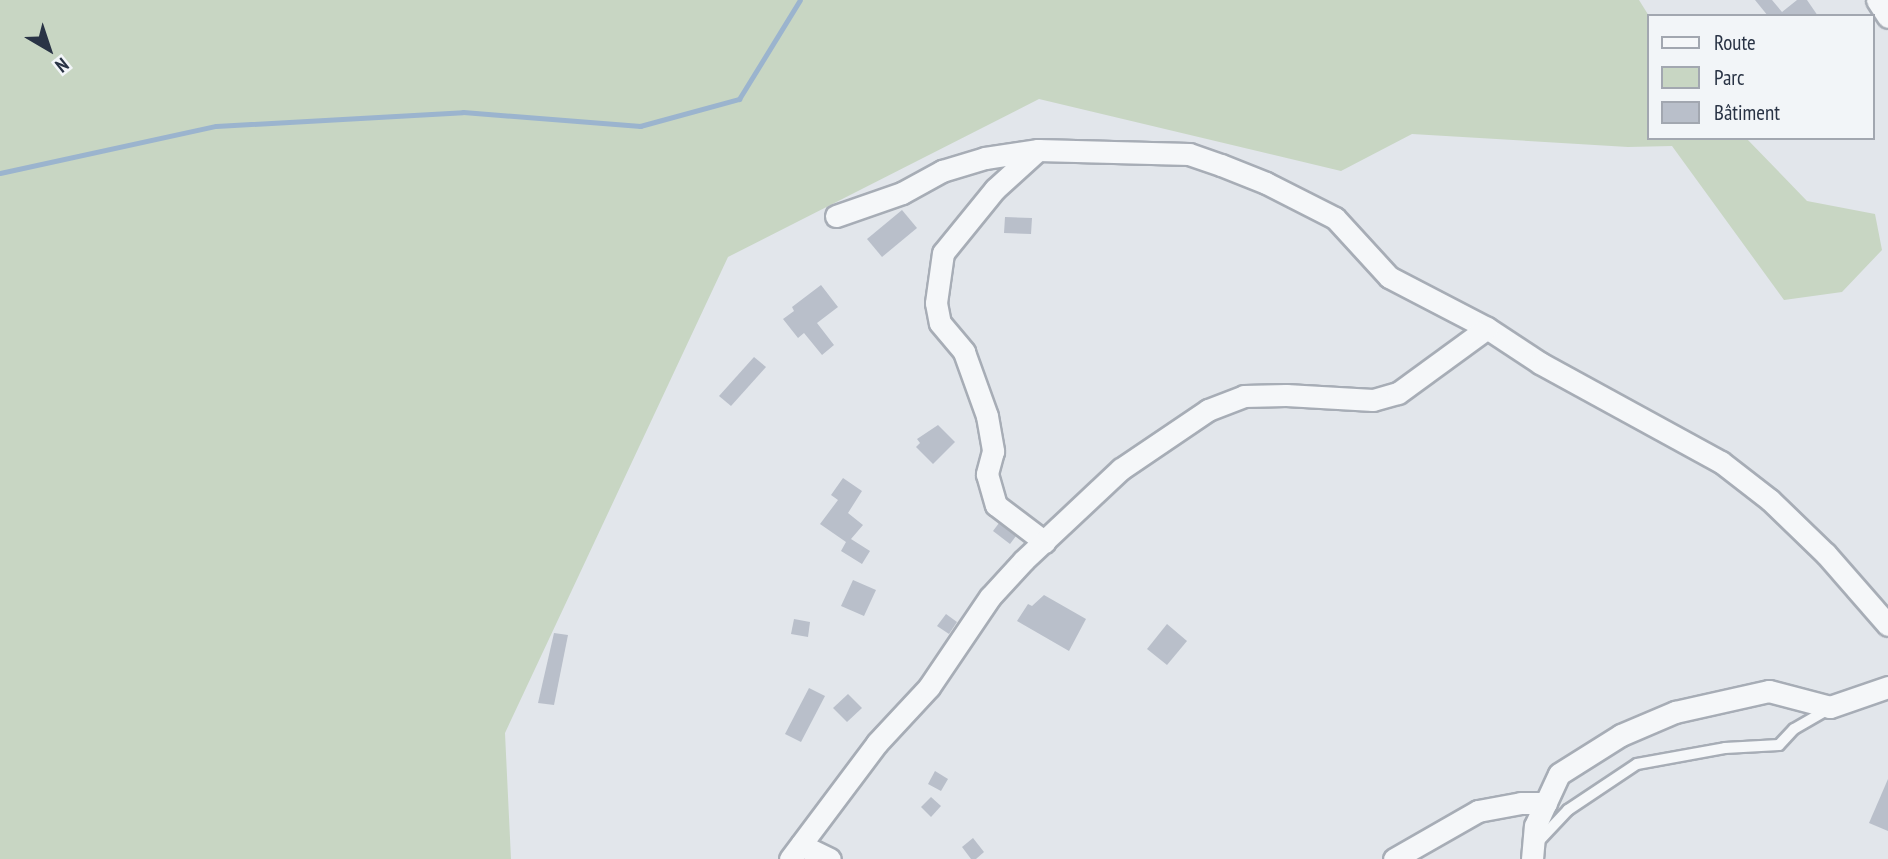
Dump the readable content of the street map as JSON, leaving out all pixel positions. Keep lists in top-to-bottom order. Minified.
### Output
{"legend":["Route","Parc","Bâtiment"],"north":"bottom right"}
